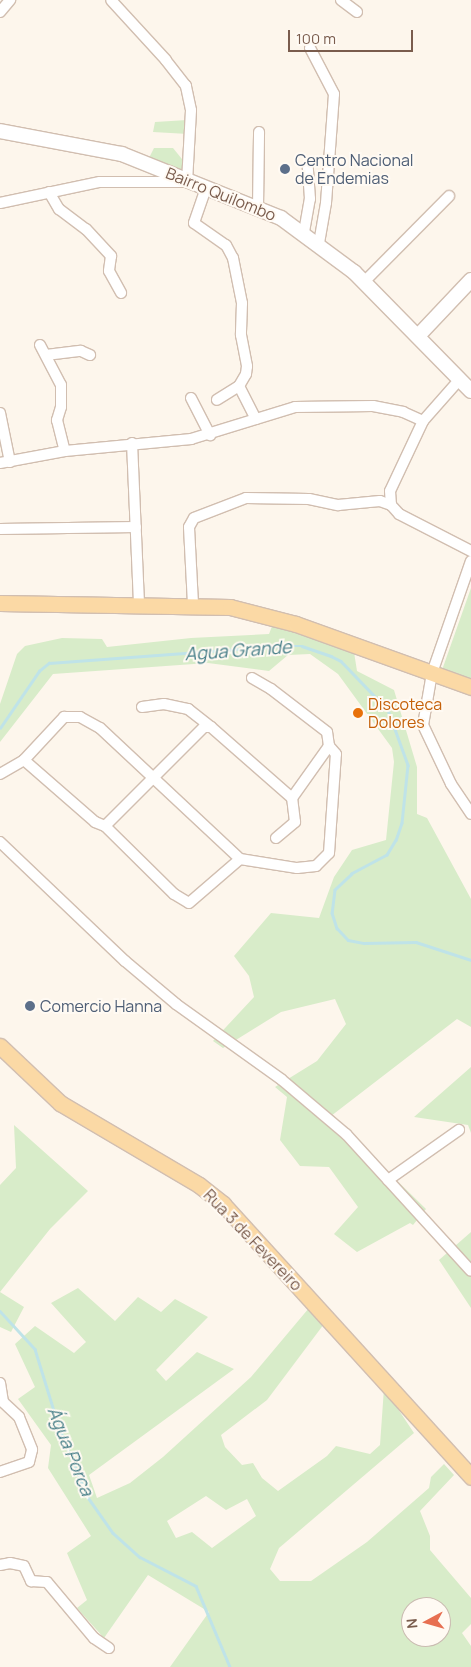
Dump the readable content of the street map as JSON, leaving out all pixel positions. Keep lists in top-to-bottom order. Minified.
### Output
{"streets":{"main road":["Rua 3 de Fevereiro"],"street":["Bairro Quilombo"]},"water":["Agua Grande","Água Porca"],"places":["Centro Nacional de Endemias","Discoteca Dolores","Comercio Hanna"],"scale_bar":"100 m","north":"left"}
